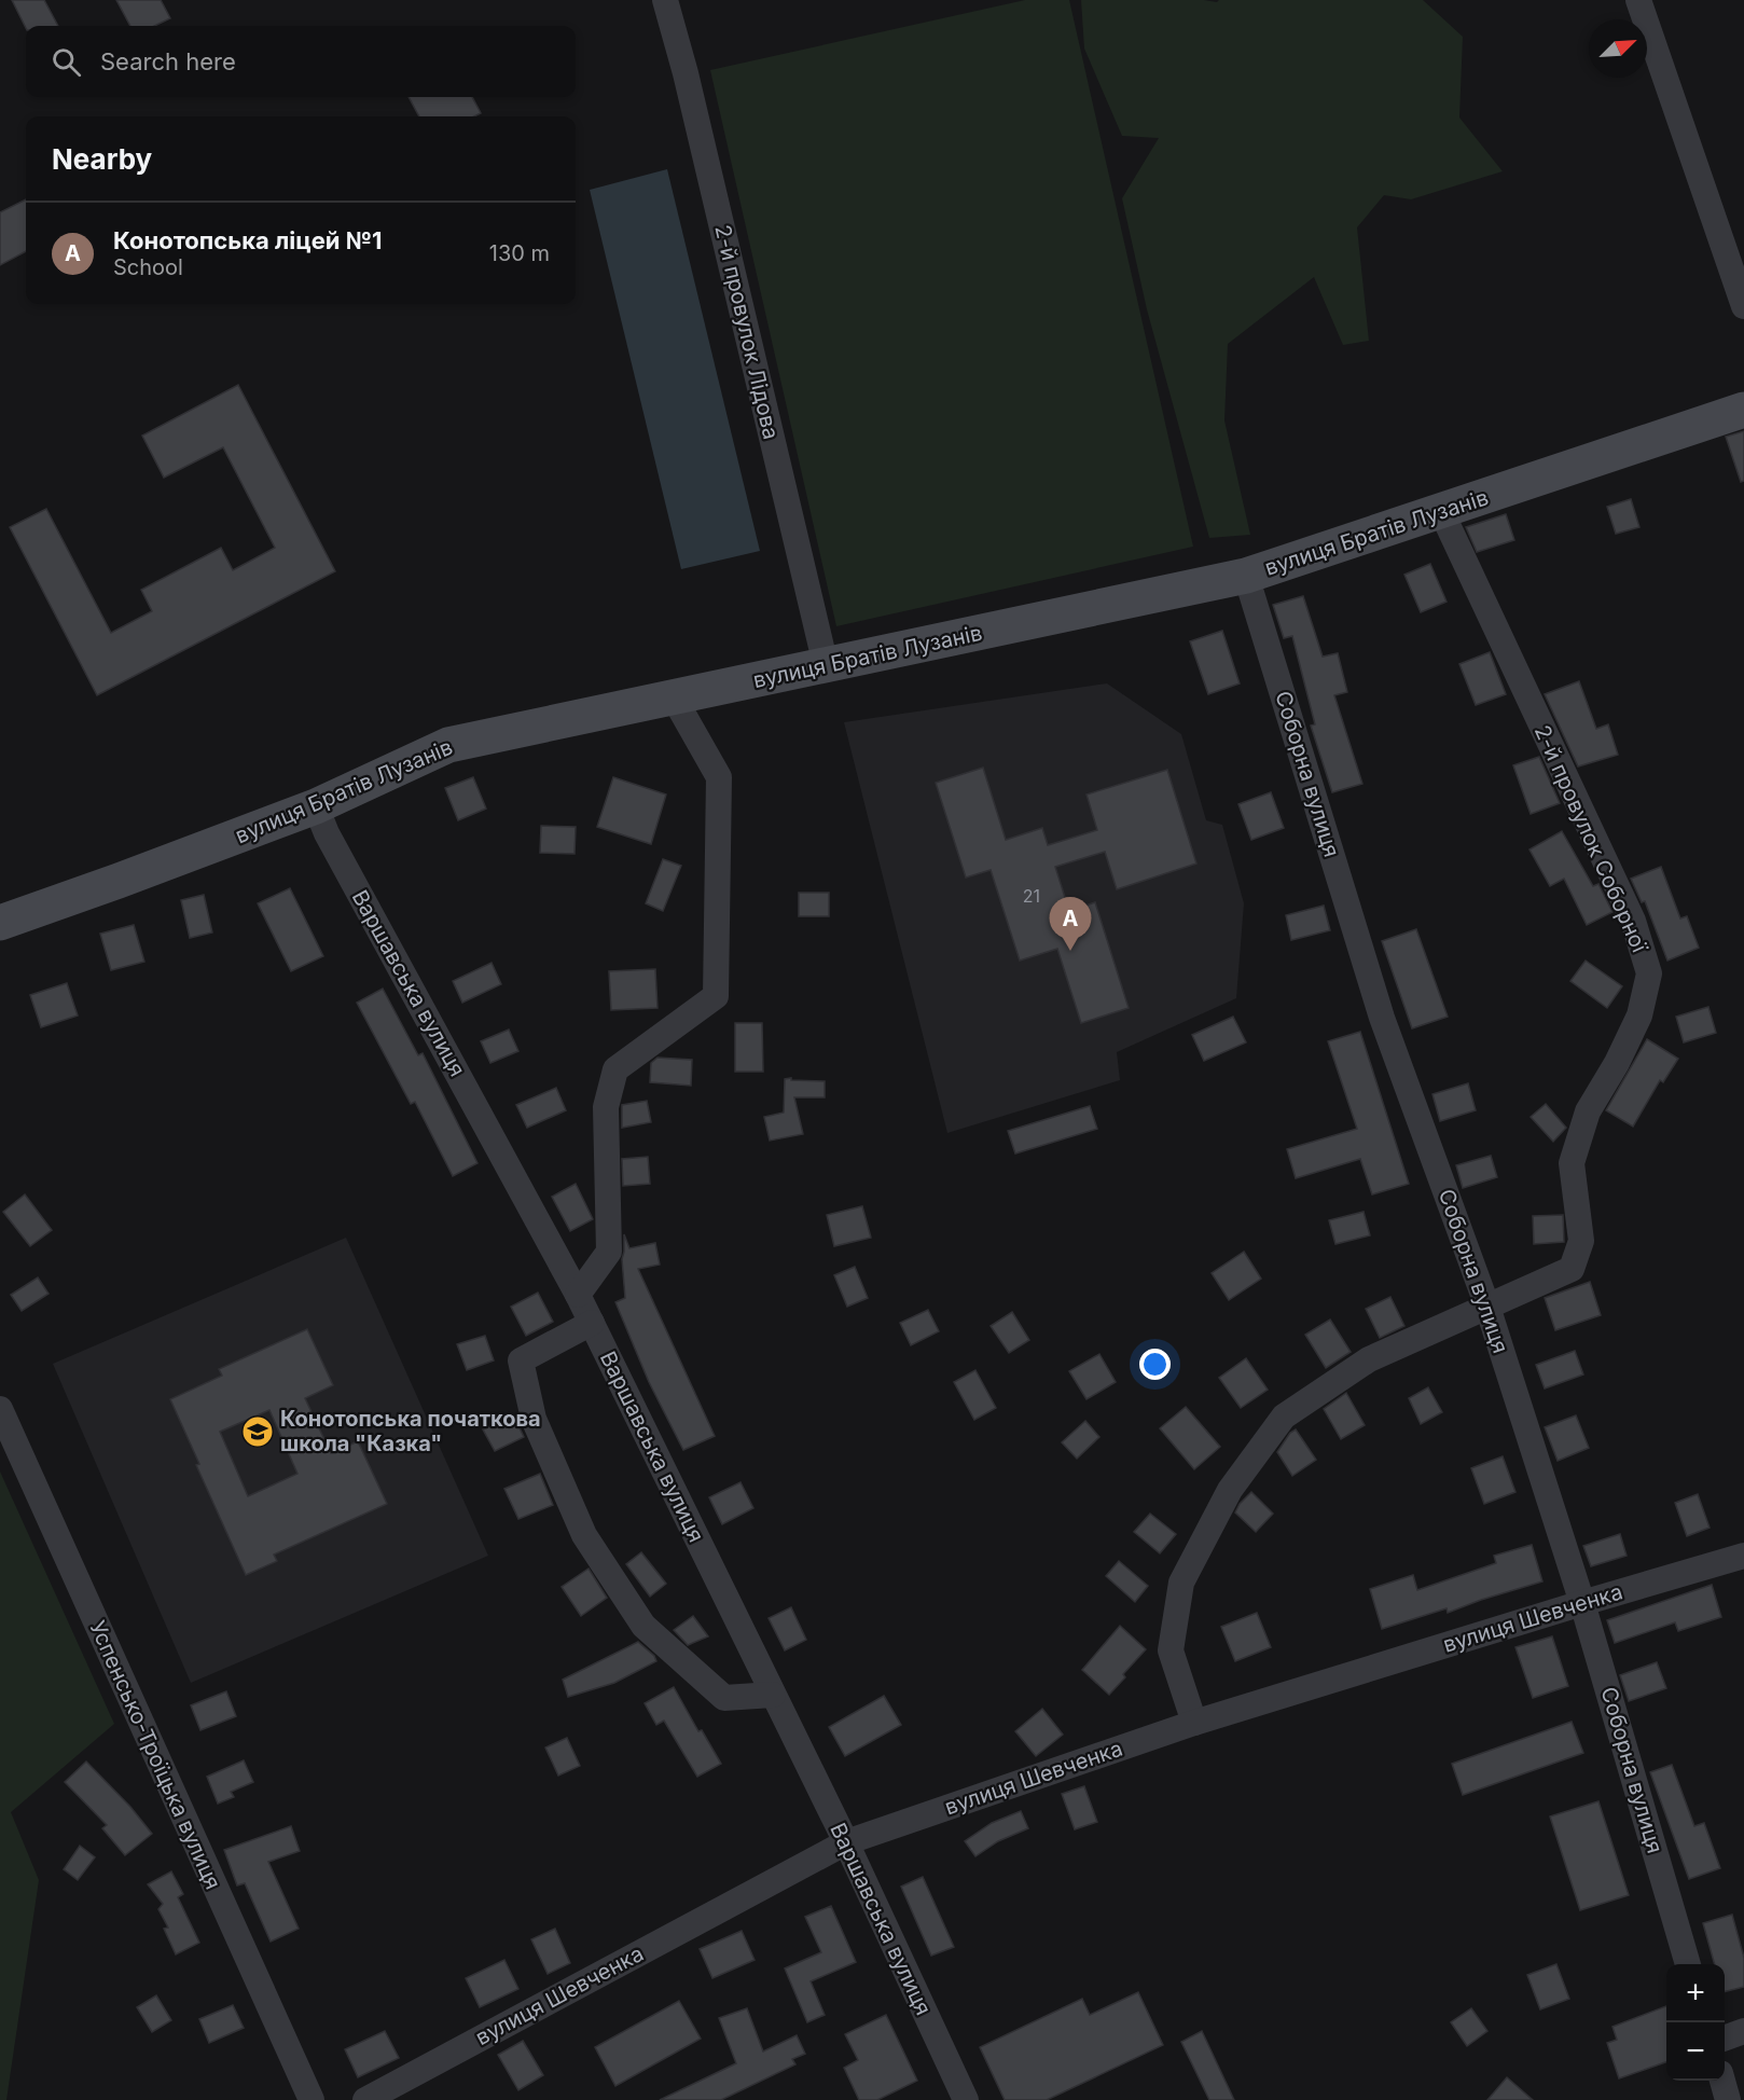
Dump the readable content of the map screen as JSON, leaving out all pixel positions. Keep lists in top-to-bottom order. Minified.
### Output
{"streets":{"main road":["вулиця Братів Лузанів"],"street":["2-й провулок Лідова","Соборна вулиця","2-й провулок Соборної","Варшавська вулиця","вулиця Шевченка","Успенсько-Троїцька вулиця"]},"crossings":[["2-й провулок Лідова","вулиця Братів Лузанів"],["вулиця Братів Лузанів","Соборна вулиця"],["вулиця Братів Лузанів","2-й провулок Соборної"],["вулиця Братів Лузанів","Варшавська вулиця"],["Соборна вулиця","2-й провулок Соборної"],["Соборна вулиця","вулиця Шевченка"],["2-й провулок Соборної","вулиця Шевченка"],["Варшавська вулиця","вулиця Шевченка"]],"places":{"school or university":["Конотопська початкова школа \"Казка\""]},"house_numbers":["21"],"north":"top right","page":{"search":"Search here","heading":"Nearby","list":[{"mark":"A","name":"Конотопська ліцей №1","note":"School","value":"130 m"}],"pins":"A","map_buttons":["+","−"]}}
